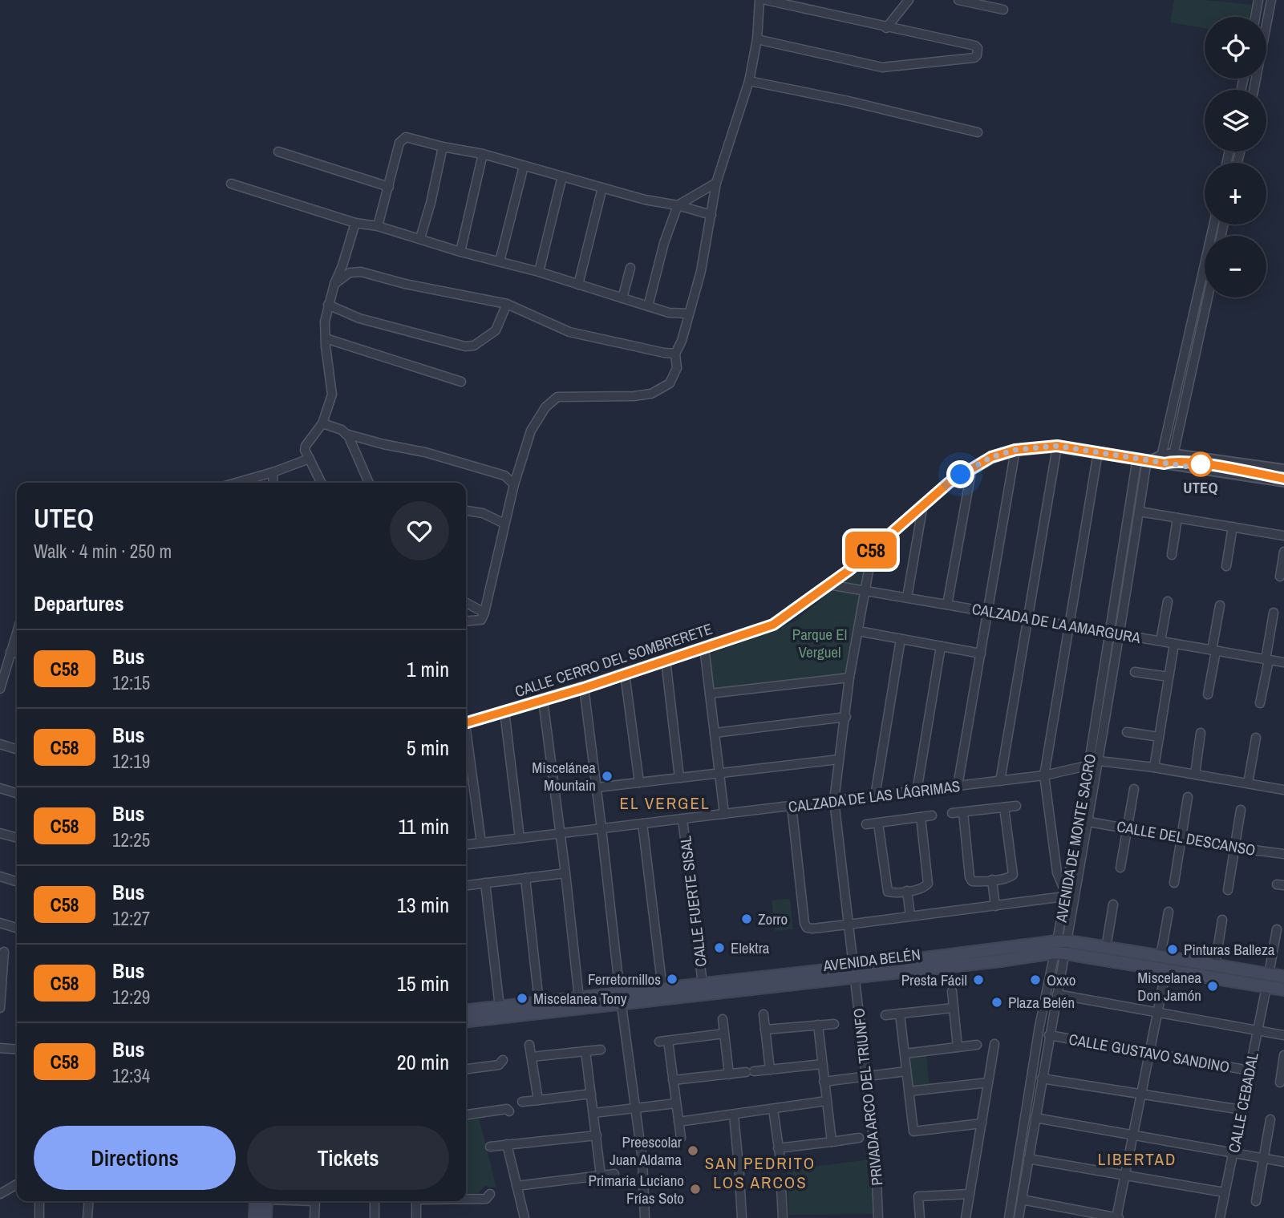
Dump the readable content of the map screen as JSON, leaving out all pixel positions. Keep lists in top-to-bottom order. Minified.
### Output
{"streets":{"main road":["AVENIDA BELÉN"],"street":["CALZADA DE LA AMARGURA","CALLE CERRO DEL SOMBRERETE","CALZADA DE LAS LÁGRIMAS","AVENIDA DE MONTE SACRO","CALLE DEL DESCANSO","CALLE FUERTE SISAL","CALLE GUSTAVO SANDINO","PRIVADA ARCO DEL TRIUNFO","CALLE CEBADAL"]},"crossings":[["CALZADA DE LA AMARGURA","CALLE CERRO DEL SOMBRERETE"],["CALZADA DE LA AMARGURA","AVENIDA DE MONTE SACRO"],["CALZADA DE LA AMARGURA","PRIVADA ARCO DEL TRIUNFO"],["CALLE CERRO DEL SOMBRERETE","AVENIDA DE MONTE SACRO"],["CALLE CERRO DEL SOMBRERETE","PRIVADA ARCO DEL TRIUNFO"],["CALZADA DE LAS LÁGRIMAS","AVENIDA DE MONTE SACRO"],["CALZADA DE LAS LÁGRIMAS","CALLE FUERTE SISAL"],["CALZADA DE LAS LÁGRIMAS","PRIVADA ARCO DEL TRIUNFO"],["AVENIDA DE MONTE SACRO","CALLE DEL DESCANSO"],["AVENIDA DE MONTE SACRO","AVENIDA BELÉN"],["AVENIDA DE MONTE SACRO","CALLE GUSTAVO SANDINO"],["CALLE FUERTE SISAL","AVENIDA BELÉN"],["AVENIDA BELÉN","PRIVADA ARCO DEL TRIUNFO"],["AVENIDA BELÉN","CALLE CEBADAL"],["CALLE GUSTAVO SANDINO","CALLE CEBADAL"]],"districts":["EL VERGEL","LIBERTAD","SAN PEDRITO LOS ARCOS"],"parks":["Parque El Verguel"],"places":["UTEQ","Miscelánea Mountain","Zorro","Elektra","Pinturas Balleza","Ferretornillos","Presta Fácil","Oxxo","Miscelanea Don Jamón","Miscelanea Tony","Plaza Belén","Preescolar Juan Aldama","Primaria Luciano Frías Soto"],"lines":["bus line C58"],"page":{"on_map":"C58","map_buttons":["+","−"],"heading":[["UTEQ","Walk · 4 min · 250 m"],"Departures"],"list":[{"mark":"C58","name":"Bus","note":"12:15","value":"1 min"},{"mark":"C58","name":"Bus","note":"12:19","value":"5 min"},{"mark":"C58","name":"Bus","note":"12:25","value":"11 min"},{"mark":"C58","name":"Bus","note":"12:27","value":"13 min"},{"mark":"C58","name":"Bus","note":"12:29","value":"15 min"},{"mark":"C58","name":"Bus","note":"12:34","value":"20 min"}],"buttons":["Directions","Tickets"]}}
